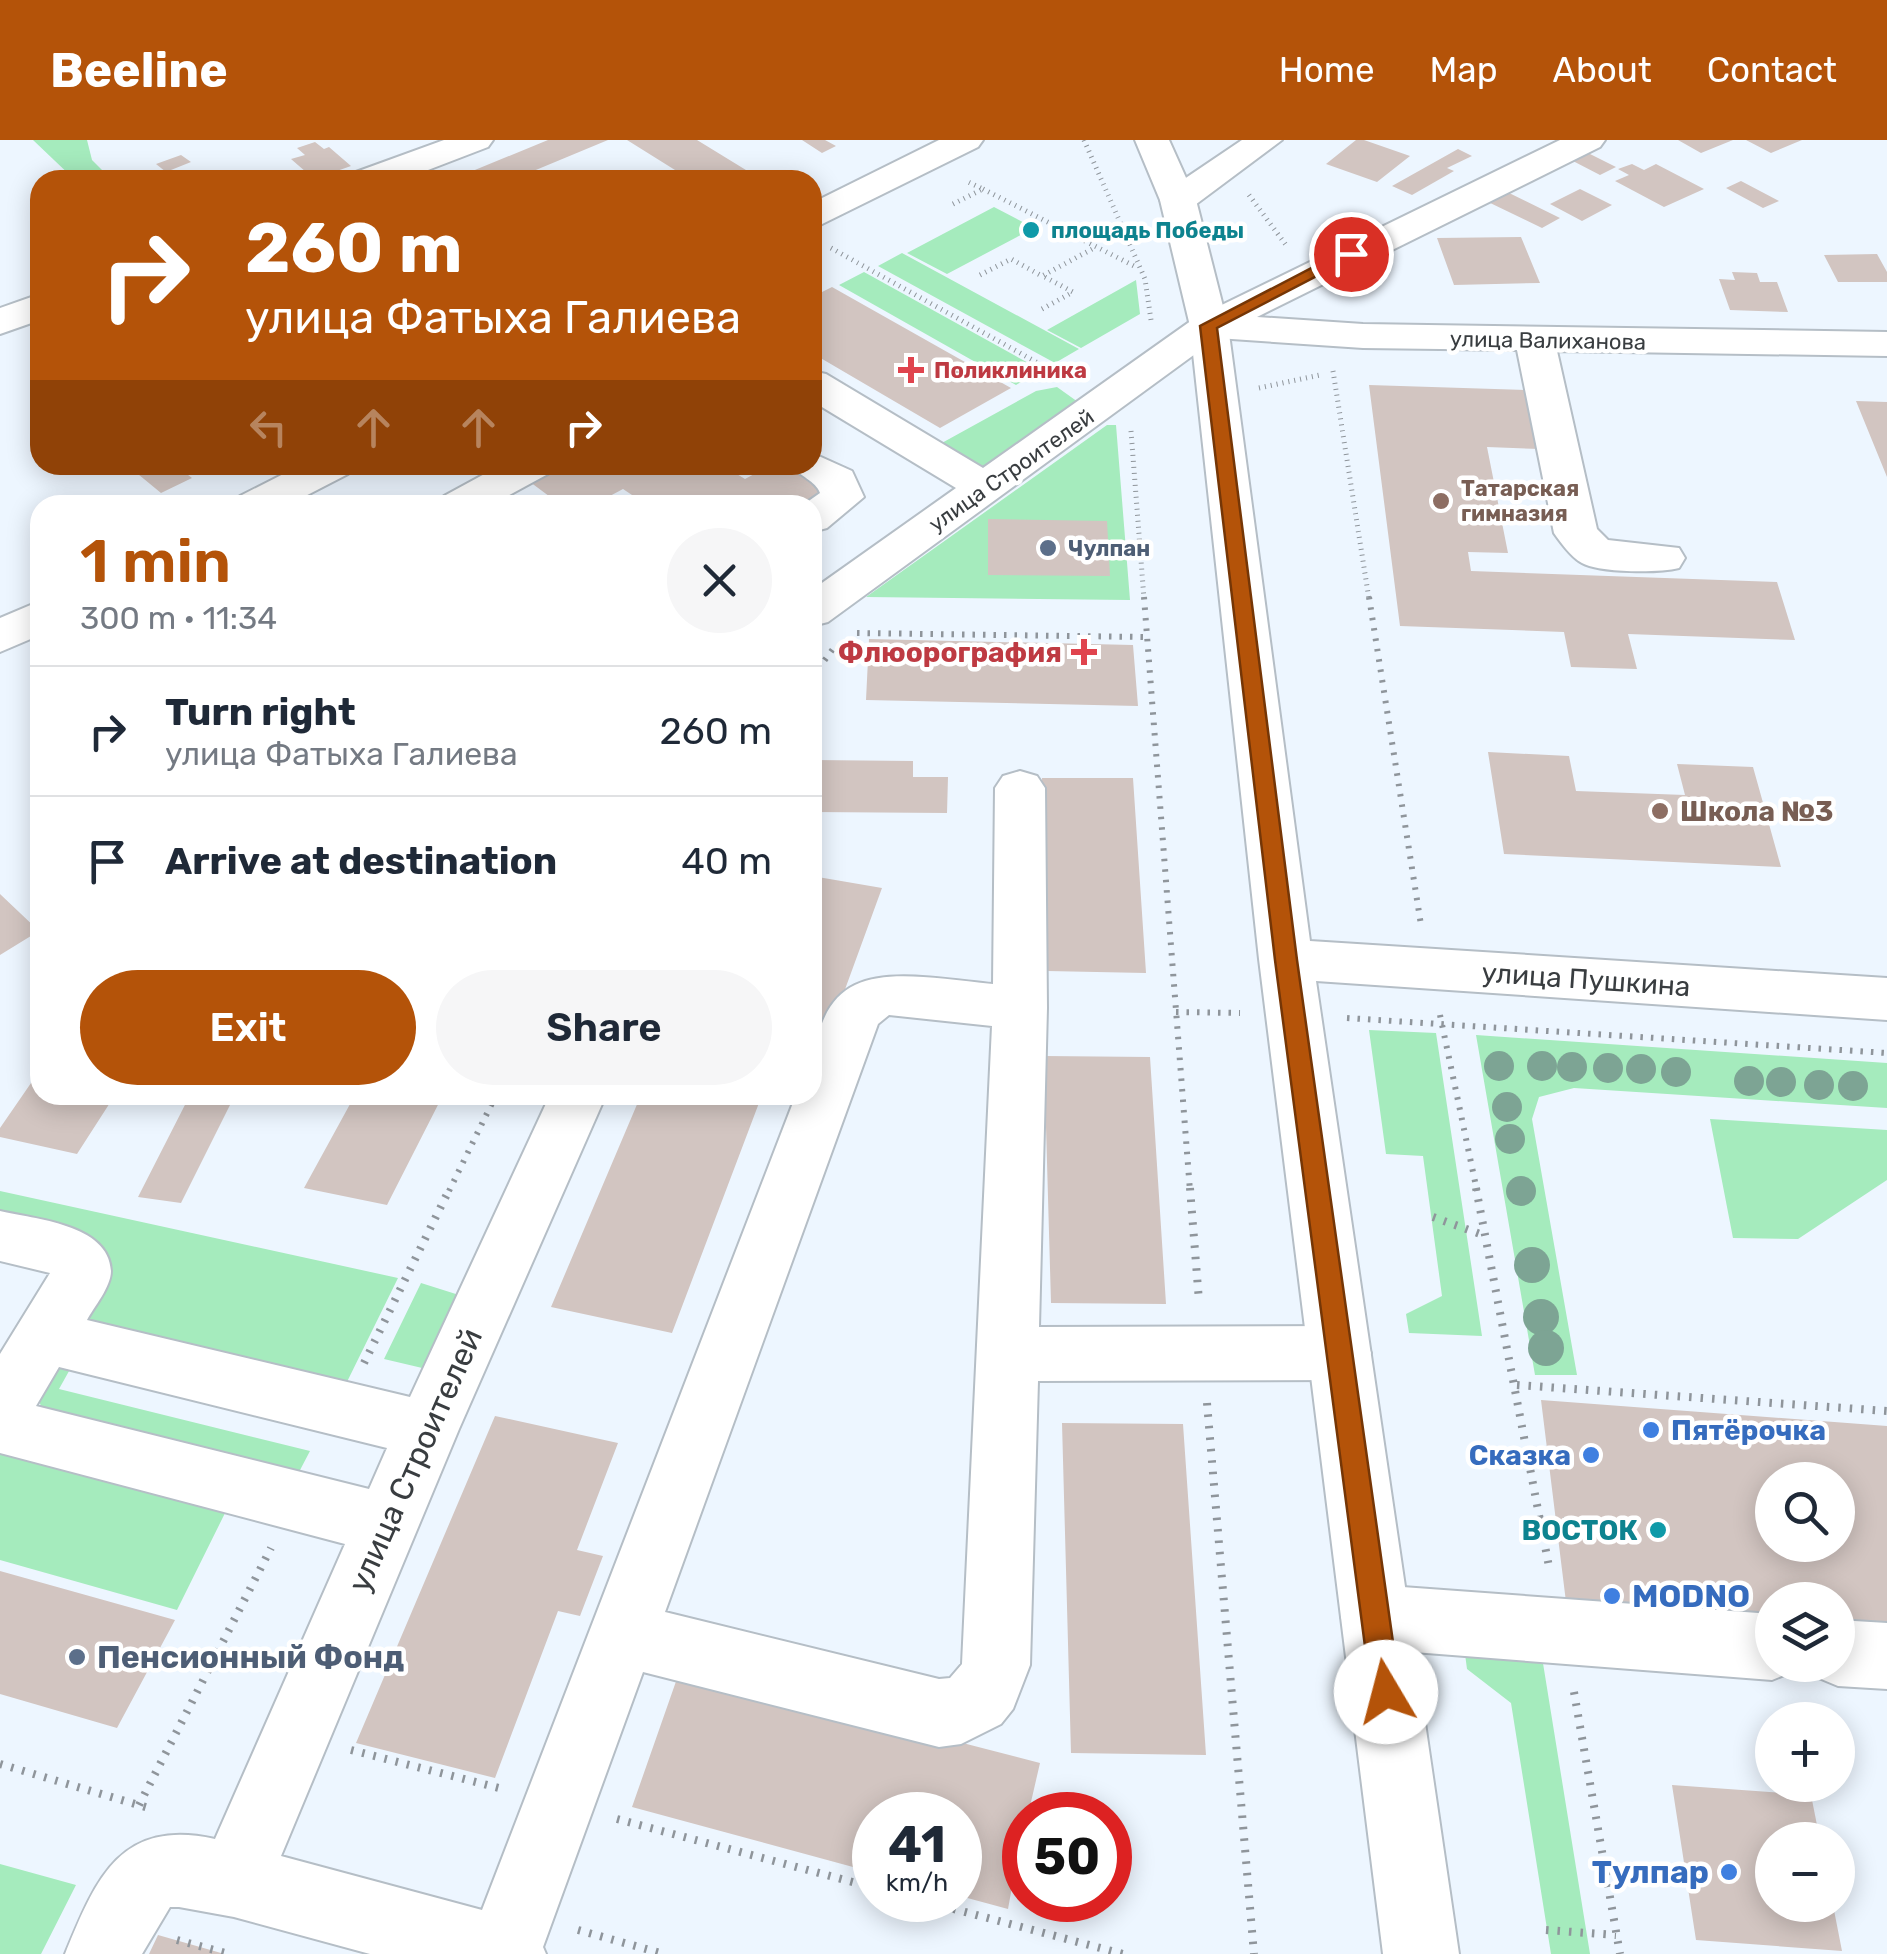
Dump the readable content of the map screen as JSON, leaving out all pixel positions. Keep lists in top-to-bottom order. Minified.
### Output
{"streets":{"street":["улица Валиханова","улица Строителей","улица Пушкина"]},"crossings":[["улица Валиханова","улица Строителей"]],"places":{"other":["площадь Победы","Татарская гимназия","Чулпан","Школа №3","Пятёрочка","Сказка","ВОСТОК","MODNO","Пенсионный Фонд","Тулпар"],"health":["Поликлиника","Флюорография"]},"page":{"header":"Beeline","nav":["Home","Map","About","Contact"],"turn":["260 m","улица Фатыха Галиева"],"heading":["1 min","300 m · 11:34"],"list":[{"name":"Turn right","note":"улица Фатыха Галиева","value":"260 m"},{"name":"Arrive at destination","value":"40 m"}],"buttons":["Exit","Share"],"map_buttons":["+","−"],"speed":"41 km/h","limit":"50"}}
